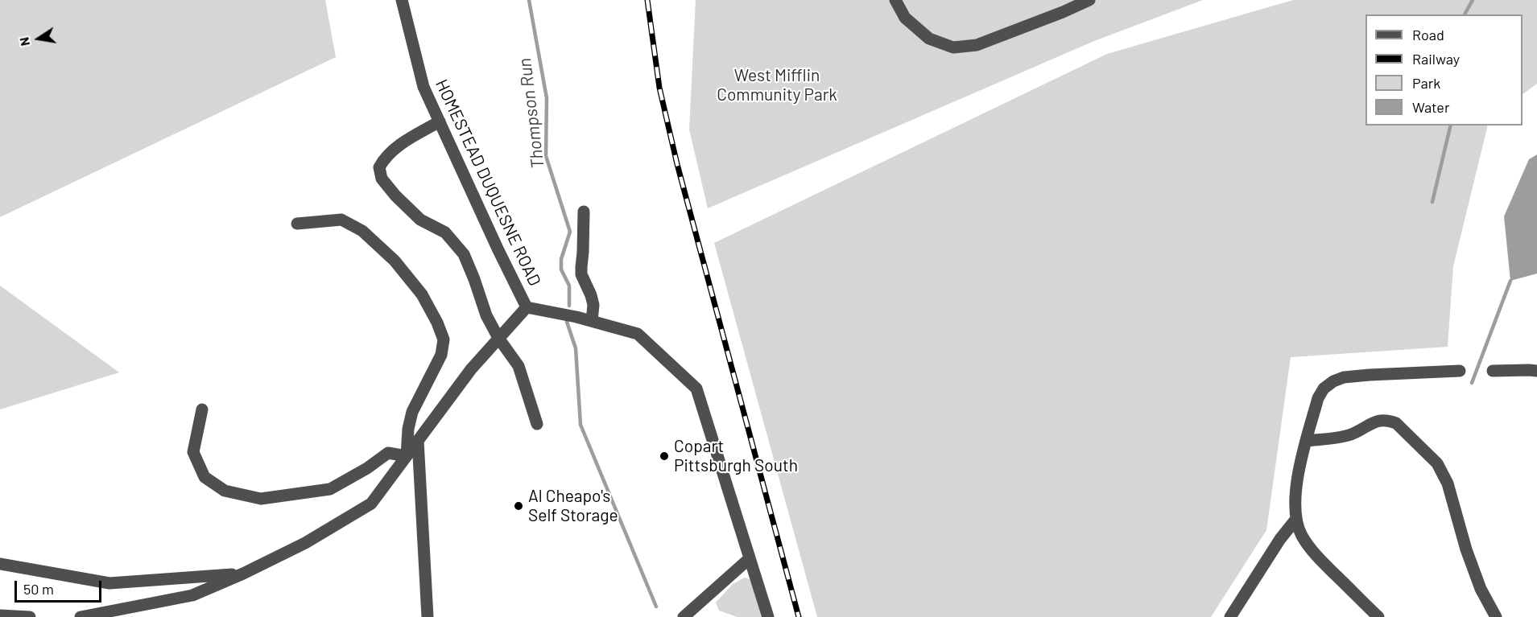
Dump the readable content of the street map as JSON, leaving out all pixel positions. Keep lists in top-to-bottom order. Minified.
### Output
{"streets":{"street":["HOMESTEAD DUQUESNE ROAD"]},"water":["Thompson Run"],"parks":["West Mifflin Community Park"],"places":["Copart Pittsburgh South","Al Cheapo's Self Storage"],"legend":["Road","Railway","Park","Water"],"scale_bar":"50 m","north":"left"}
